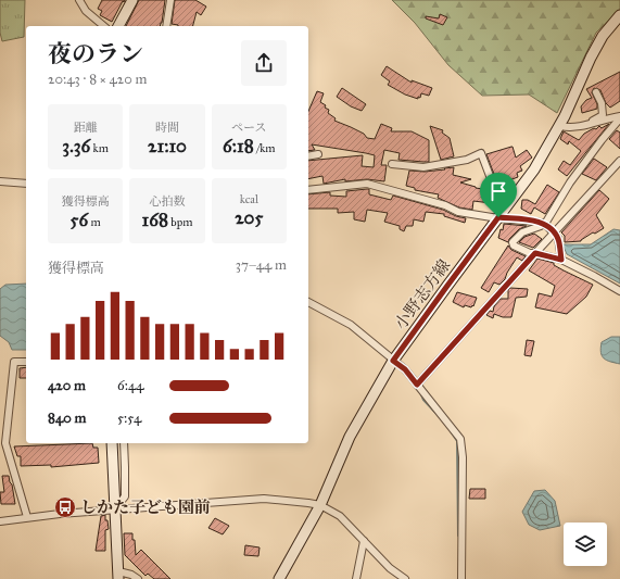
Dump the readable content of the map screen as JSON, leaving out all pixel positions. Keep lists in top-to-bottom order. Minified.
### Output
{"streets":{"main road":["小野志方線"]},"places":{"bus stop":["しかた子ども園前"]},"page":{"heading":["夜のラン","20:43 · 8 × 420 m"],"stats":[["距離","3.36 km"],["時間","21:10"],["ペース","6:18 /km"],["獲得標高","56 m"],["心拍数","168 bpm"],["kcal","205"]],"chart":["獲得標高","37–44 m"],"list":[{"name":"420 m","note":"6:44"},{"name":"840 m","note":"5:54"}]}}
